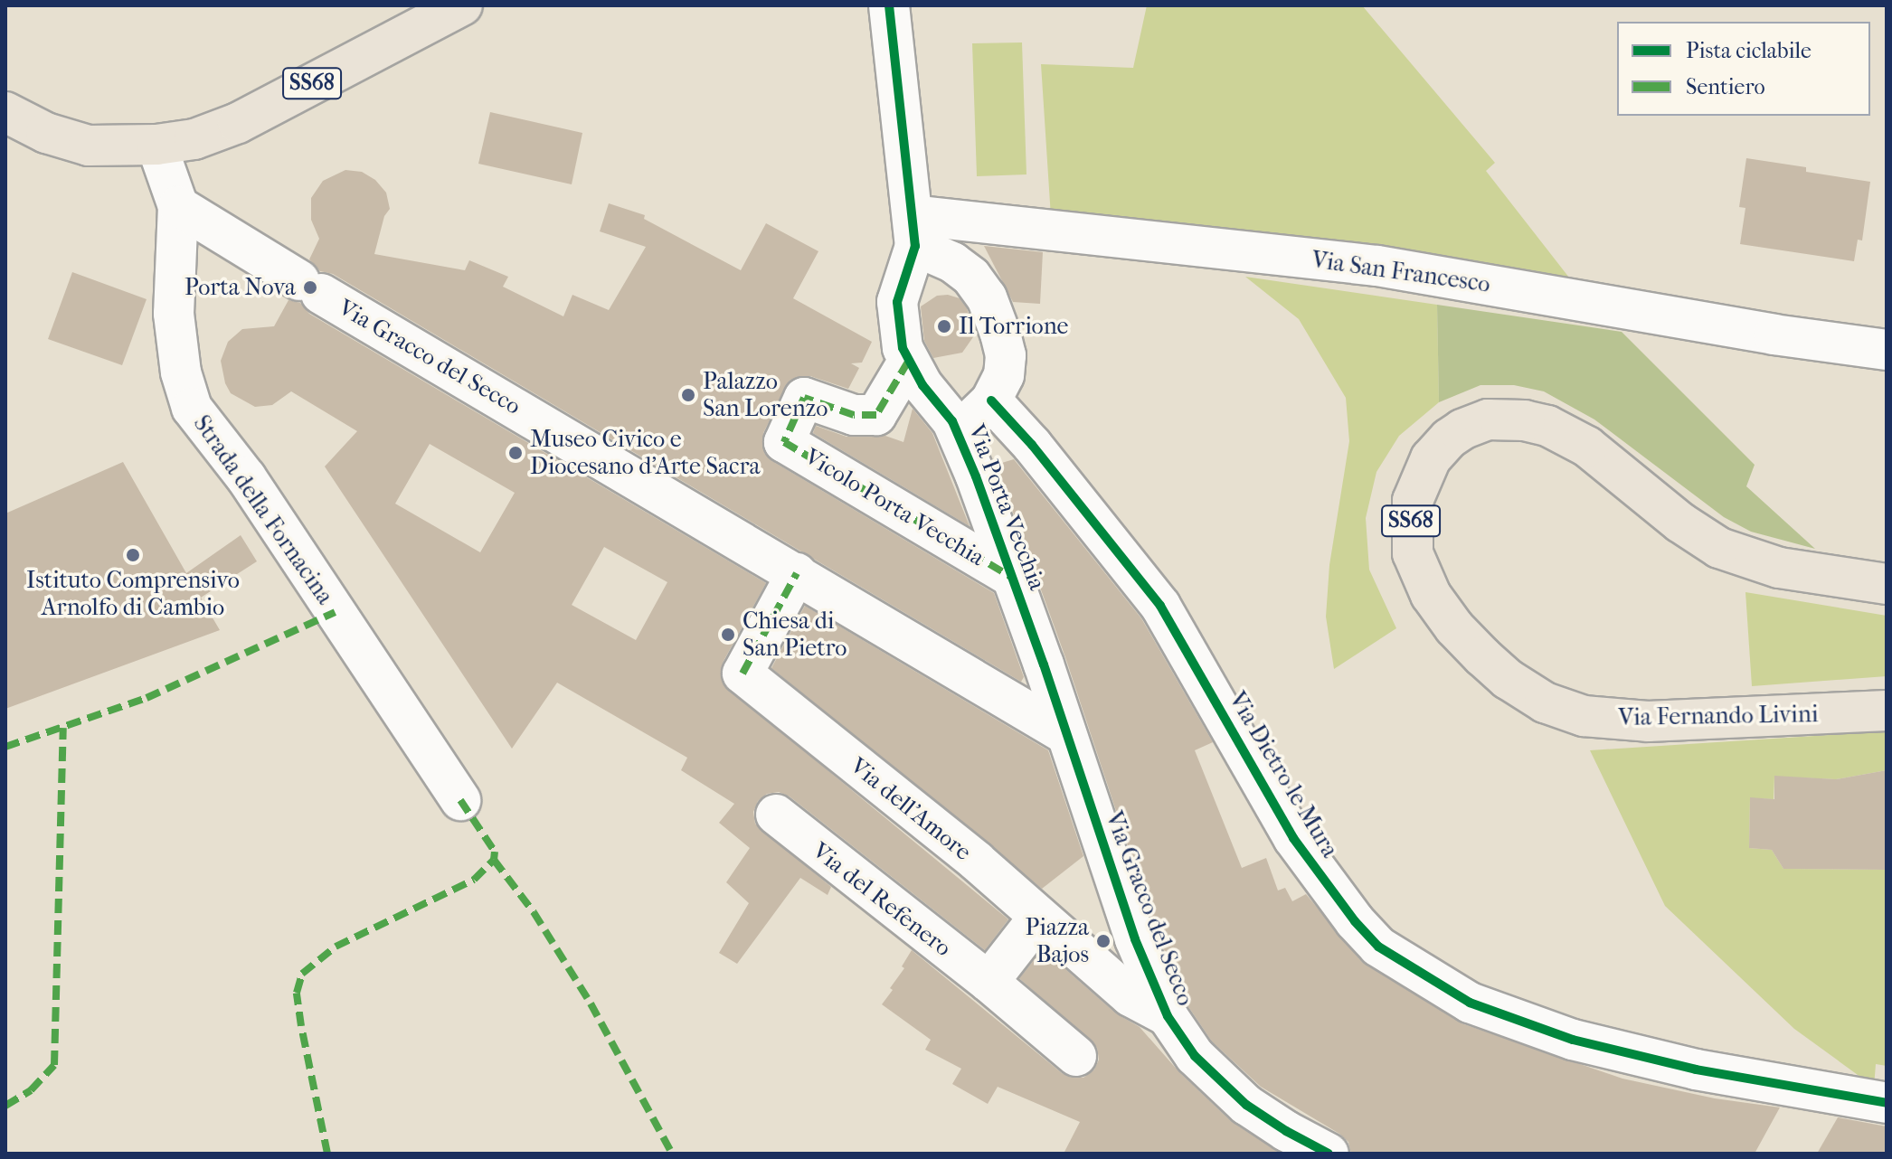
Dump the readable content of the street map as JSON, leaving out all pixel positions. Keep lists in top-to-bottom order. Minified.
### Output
{"streets":{"main road":["SS68","Via Fernando Livini"],"street":["Via San Francesco","Via Gracco del Secco","Vicolo Porta Vecchia","Via Porta Vecchia","Strada della Fornacina","Via Dietro le Mura","Via dell'Amore","Via del Refenero"]},"crossings":[["SS68","Strada della Fornacina"],["Via San Francesco","Via Porta Vecchia"],["Via Gracco del Secco","Via Porta Vecchia"],["Via Gracco del Secco","Strada della Fornacina"],["Via Gracco del Secco","Via dell'Amore"],["Vicolo Porta Vecchia","Via Porta Vecchia"]],"places":["Porta Nova","Il Torrione","Palazzo San Lorenzo","Museo Civico e Diocesano d'Arte Sacra","Istituto Comprensivo Arnolfo di Cambio","Chiesa di San Pietro","Piazza Bajos"],"legend":["Pista ciclabile","Sentiero"]}
